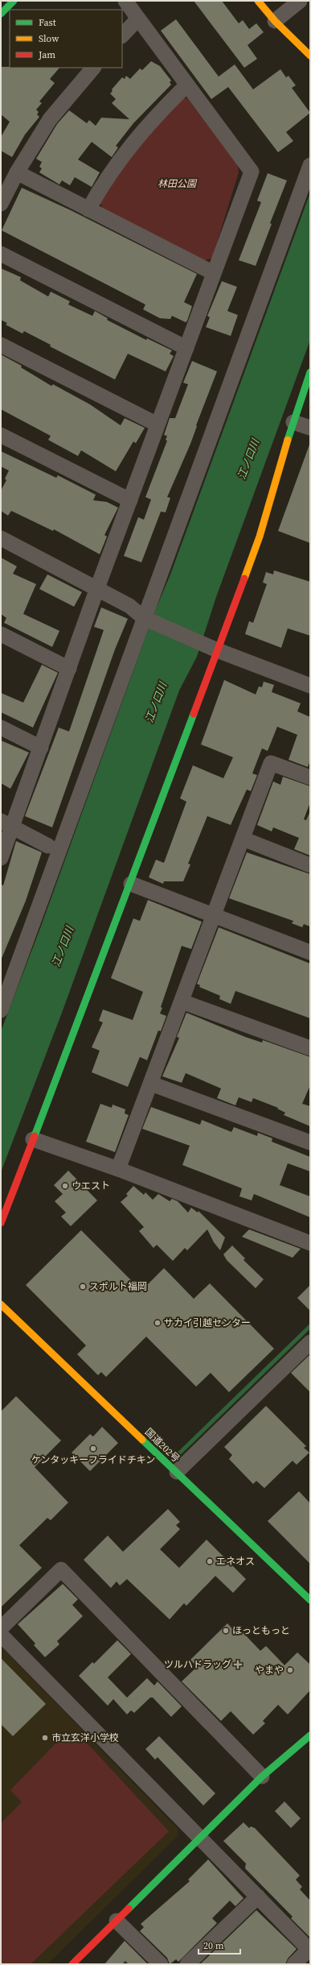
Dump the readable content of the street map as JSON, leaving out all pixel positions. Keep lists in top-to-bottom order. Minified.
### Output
{"streets":{"main road":["国道202号"]},"water":["江ノ口川"],"parks":["林田公園"],"places":{"other":["ウエスト","スポルト福岡","サカイ引越センター","ケンタッキーフライドチキン","エネオス","ほっともっと","やまや","市立玄洋小学校"],"health":["ツルハドラッグ"]},"legend":["Fast","Slow","Jam"],"scale_bar":"20 m"}
